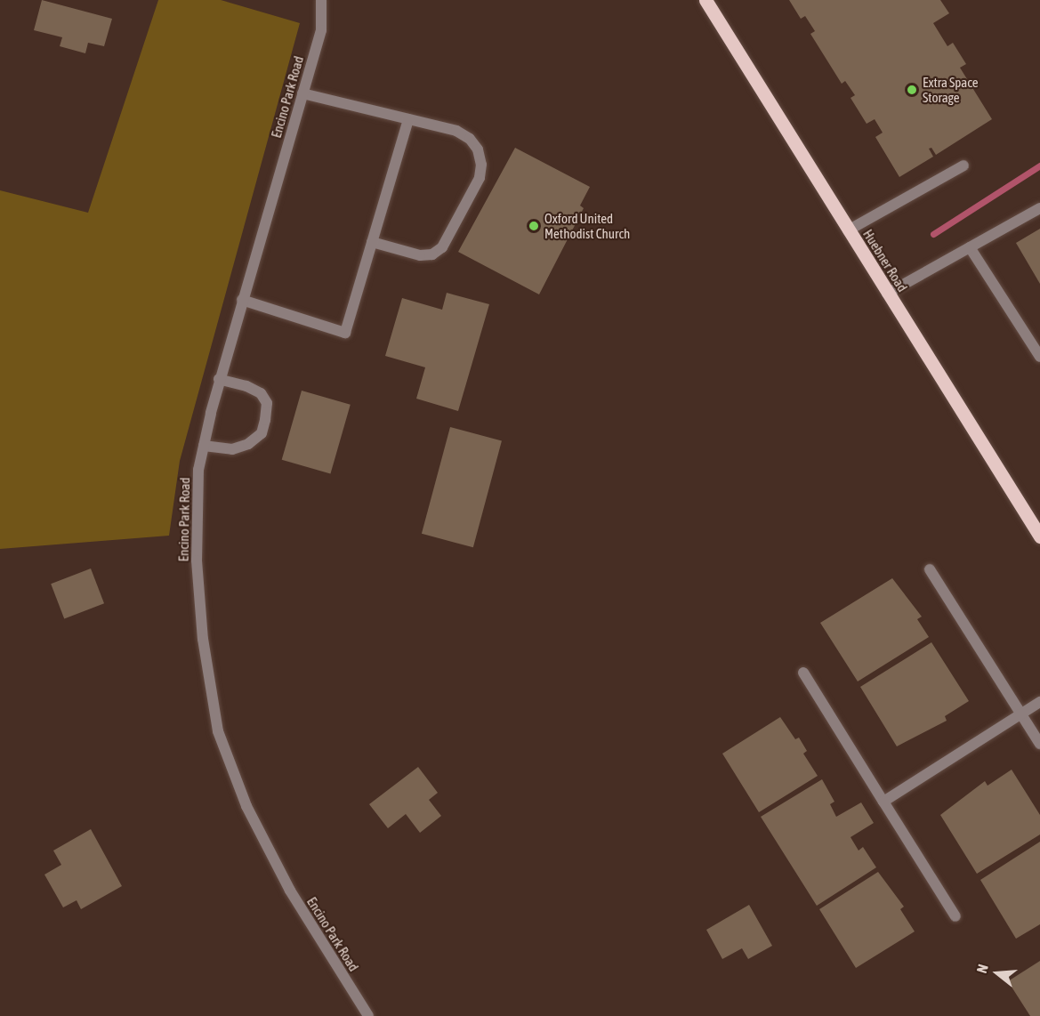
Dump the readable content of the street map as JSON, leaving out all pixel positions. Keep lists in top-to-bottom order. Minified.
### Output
{"streets":{"main road":["Huebner Road"],"street":["Encino Park Road"]},"places":["Extra Space Storage","Oxford United Methodist Church"],"north":"left"}
